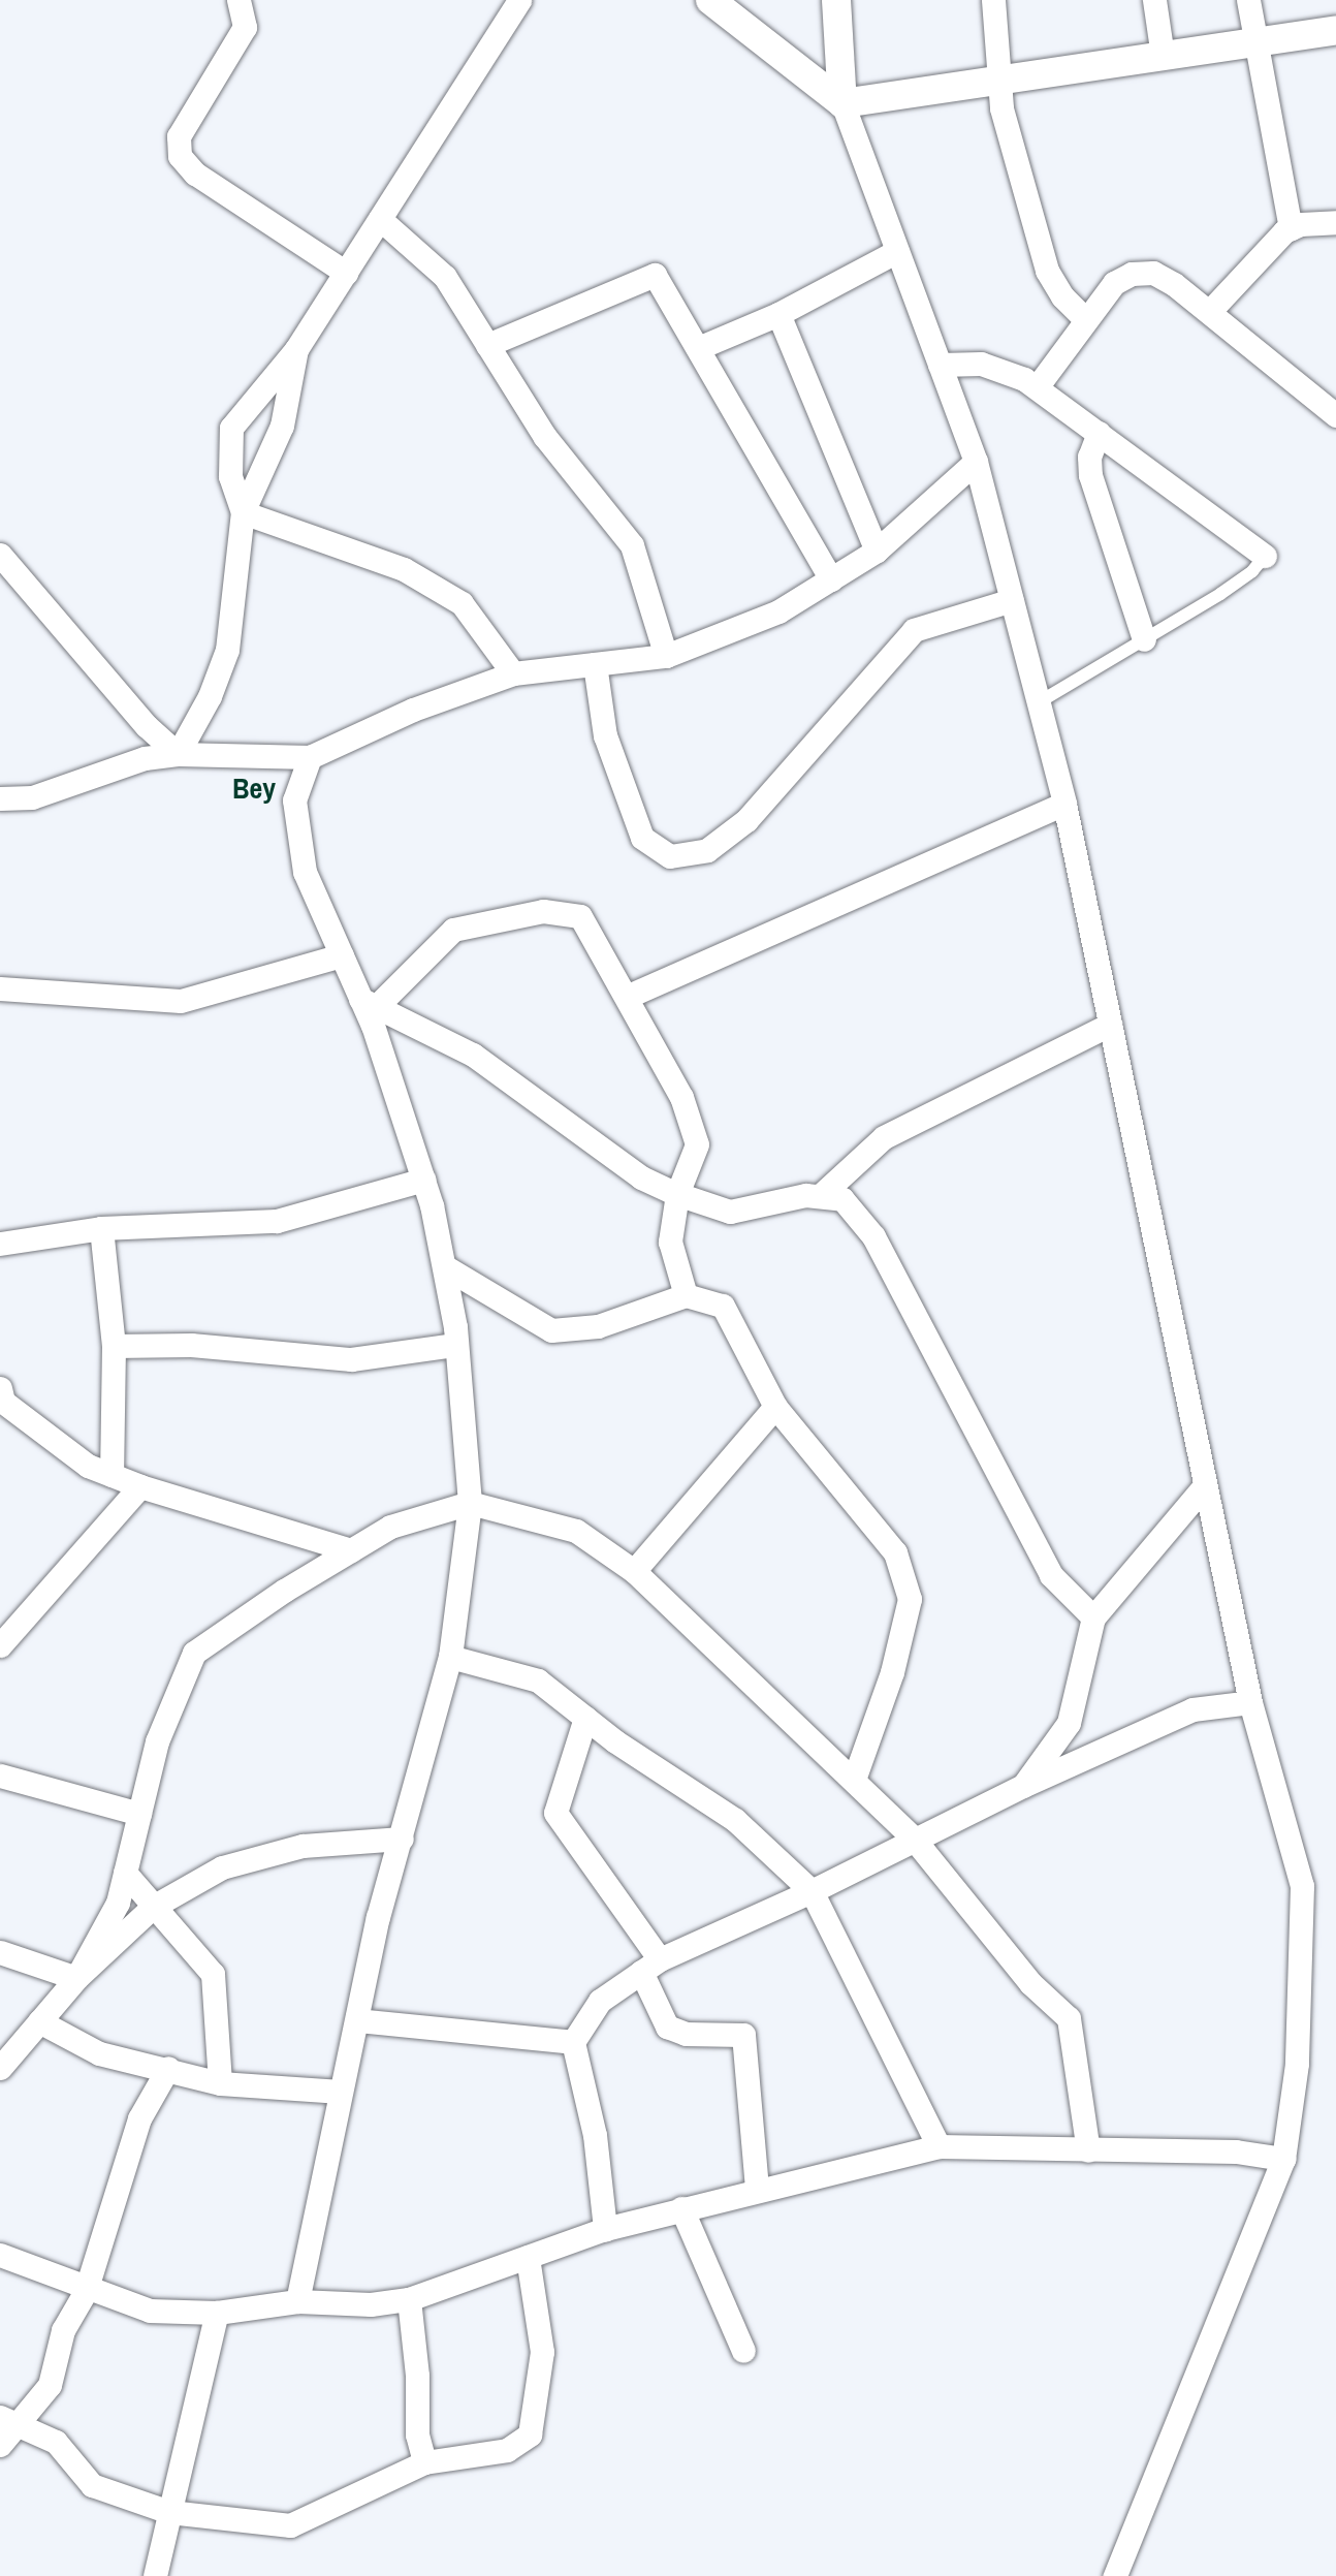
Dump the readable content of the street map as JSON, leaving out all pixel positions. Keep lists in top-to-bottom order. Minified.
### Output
{"districts":["Bey"]}
